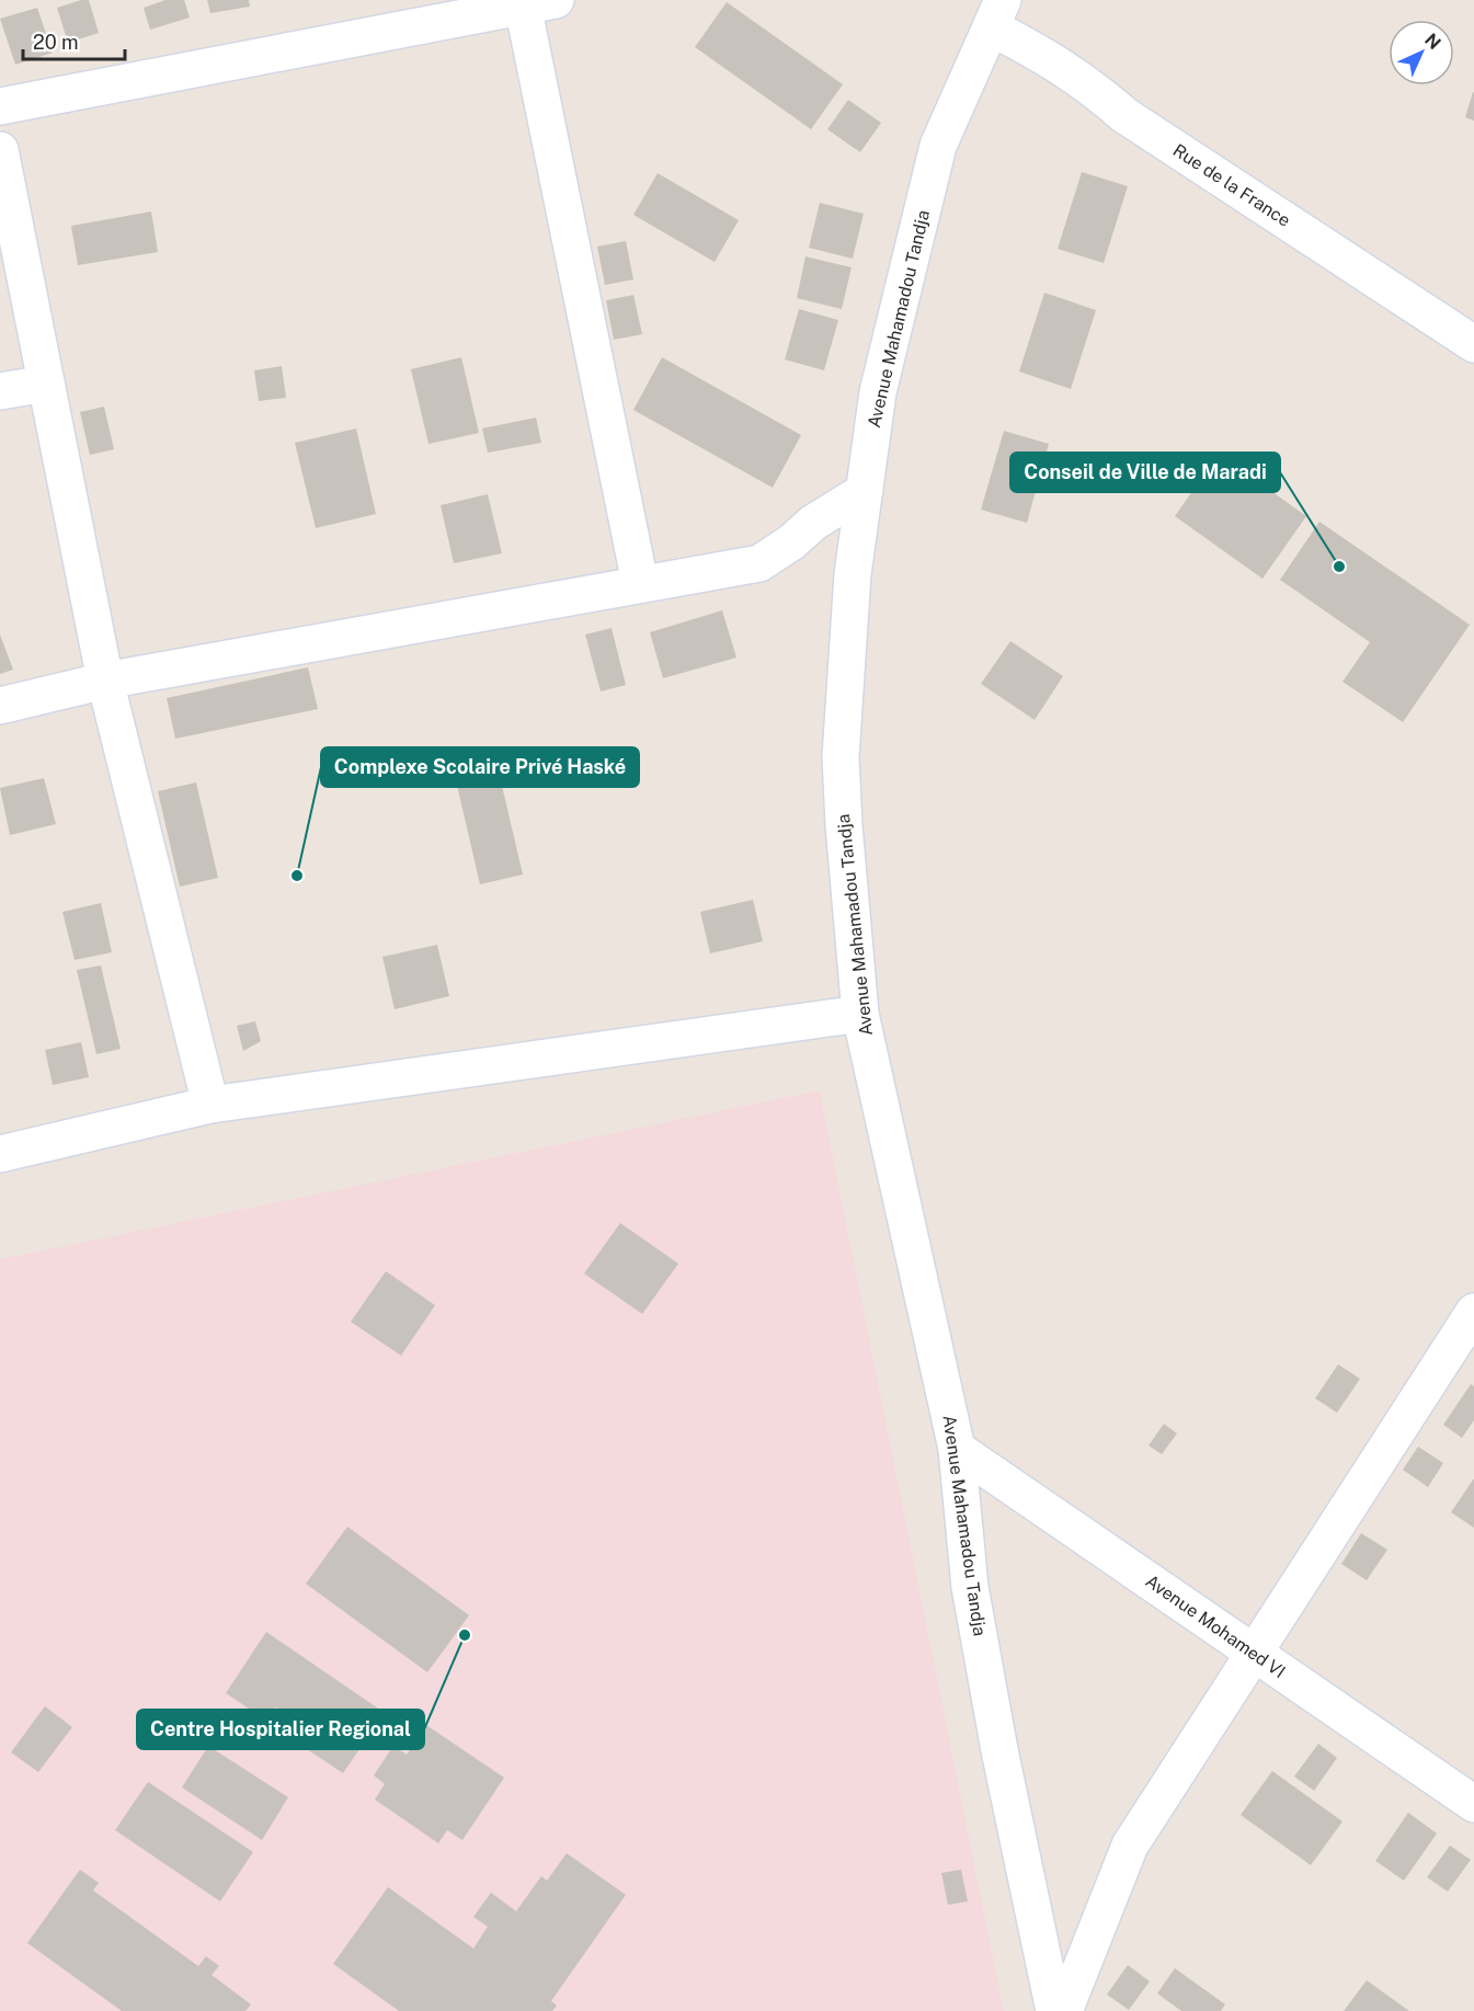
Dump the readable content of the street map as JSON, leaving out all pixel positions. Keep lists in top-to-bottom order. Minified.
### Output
{"streets":{"street":["Rue de la France","Avenue Mahamadou Tandja","Avenue Mohamed VI"]},"crossings":[["Rue de la France","Avenue Mahamadou Tandja"],["Avenue Mahamadou Tandja","Avenue Mohamed VI"]],"places":["Conseil de Ville de Maradi","Complexe Scolaire Privé Haské","Centre Hospitalier Regional"],"scale_bar":"20 m","north":"top right"}
